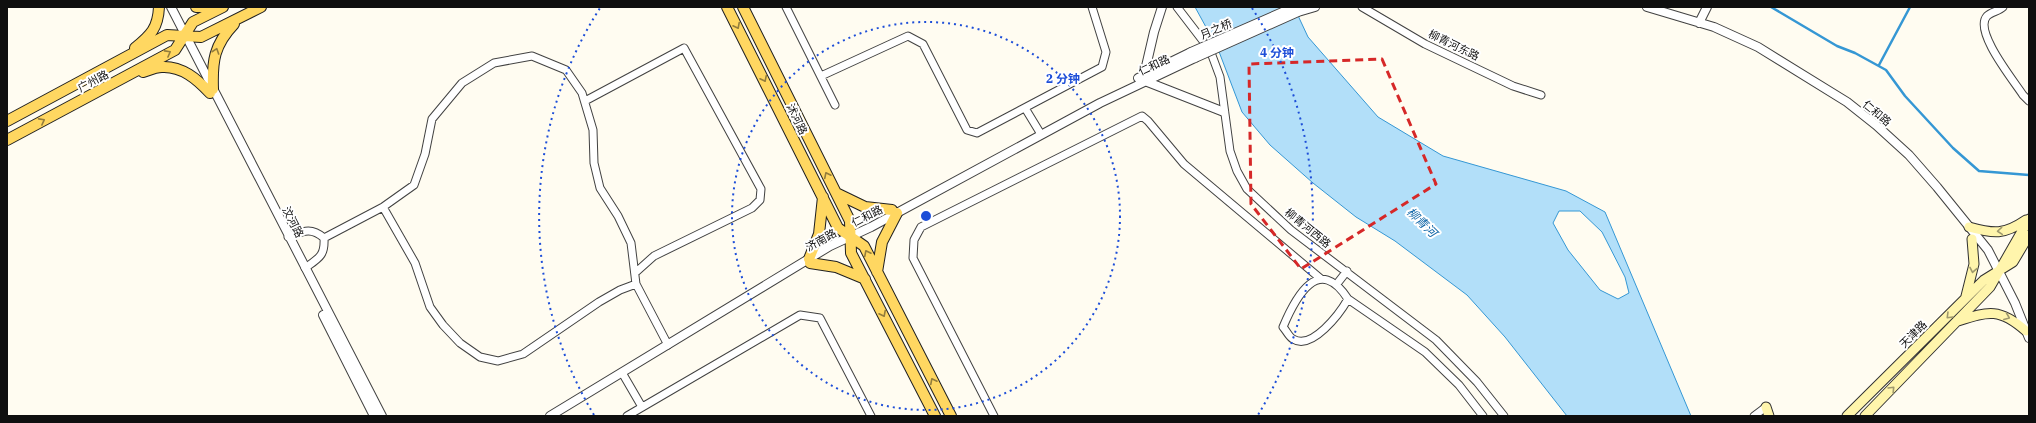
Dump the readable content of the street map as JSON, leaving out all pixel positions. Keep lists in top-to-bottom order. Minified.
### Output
{"streets":{"main road":["广州路","沭河路","天津路"],"street":["月之桥","柳青河东路","仁和路","汶河路","柳青河西路","济南路"]},"crossings":[["月之桥","仁和路"],["仁和路","沭河路"],["仁和路","济南路"],["仁和路","天津路"],["广州路","汶河路"],["沭河路","济南路"]],"water":["柳青河"],"rings":["4 分钟","2 分钟"]}
